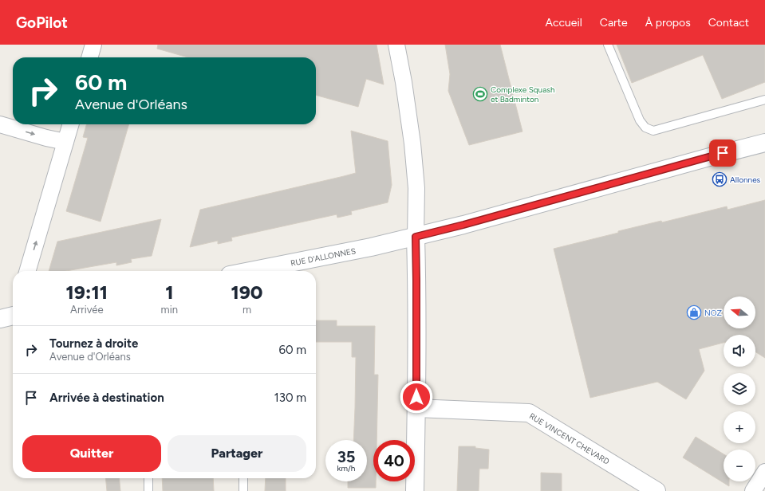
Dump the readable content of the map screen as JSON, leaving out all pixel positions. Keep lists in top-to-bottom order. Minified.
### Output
{"streets":{"main road":["RUE D'ALLONNES","RUE VINCENT CHEVARD"]},"places":{"sports":["Complexe Squash et Badminton"],"bus stop":["Allonnes"],"shop":["NOZ"]},"north":"left","page":{"header":"GoPilot","nav":["Accueil","Carte","À propos","Contact"],"turn":["60 m","Avenue d'Orléans"],"eta":["19:11","Arrivée","1","min","190","m"],"map_buttons":["+","−"],"list":[{"name":"Tournez à droite","note":"Avenue d'Orléans","value":"60 m"},{"name":"Arrivée à destination","value":"130 m"}],"buttons":["Quitter","Partager"],"speed":"35 km/h","limit":"40"}}
